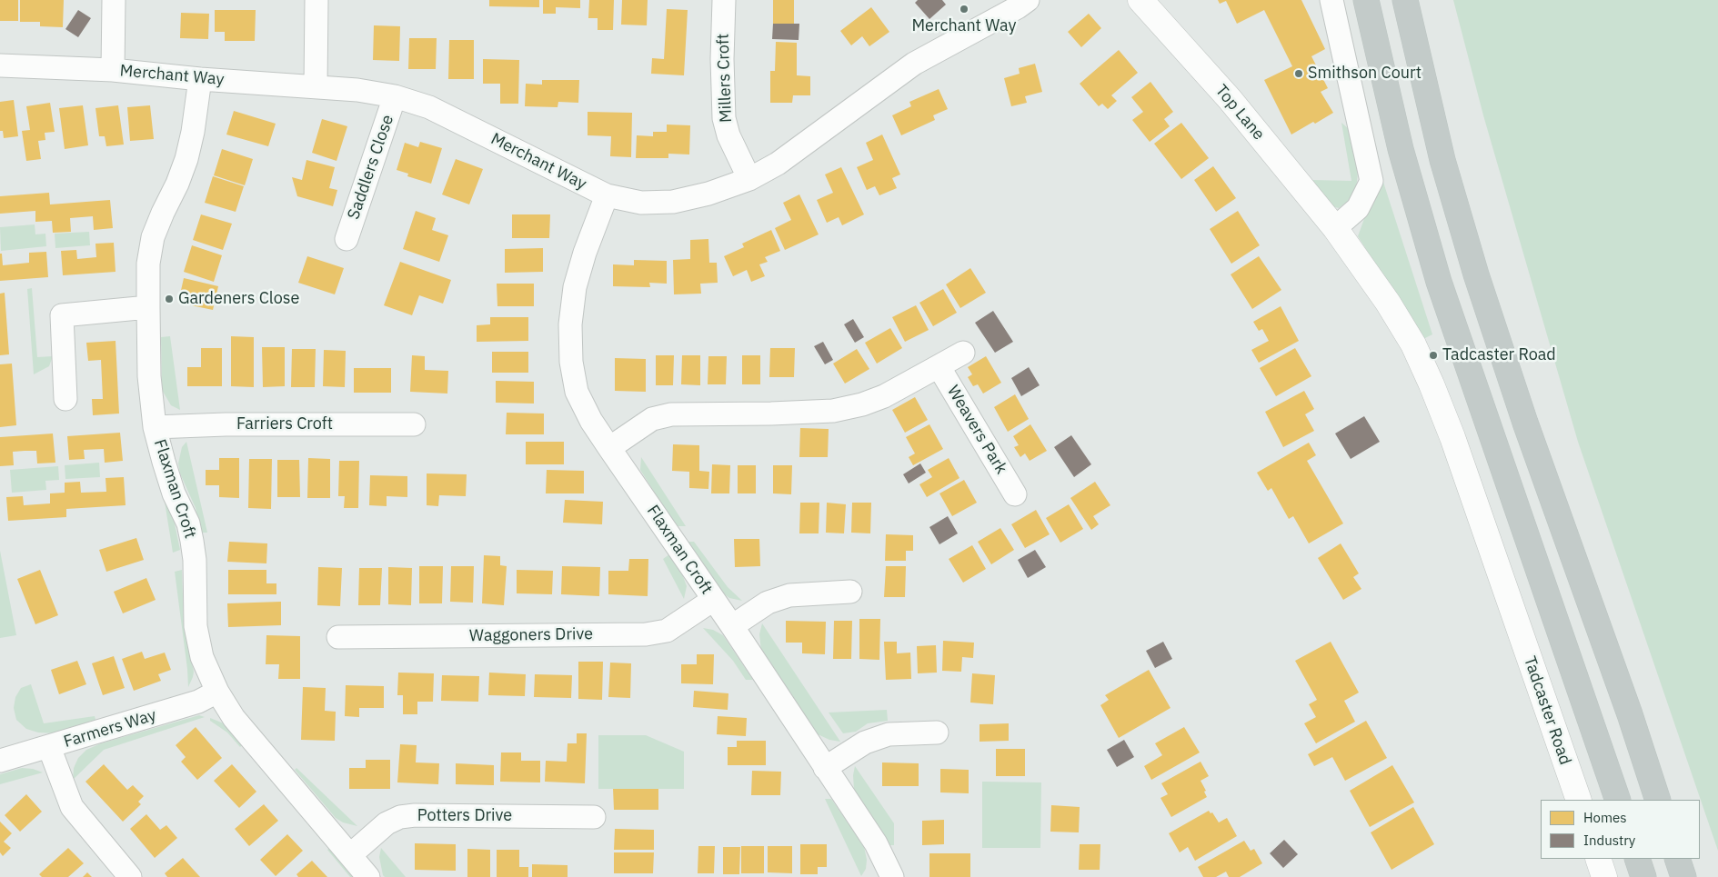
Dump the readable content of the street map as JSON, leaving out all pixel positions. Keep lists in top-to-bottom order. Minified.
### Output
{"streets":{"street":["Merchant Way","Millers Croft","Top Lane","Saddlers Close","Farriers Croft","Weavers Park","Flaxman Croft","Waggoners Drive","Tadcaster Road","Farmers Way","Potters Drive"]},"crossings":[["Merchant Way","Millers Croft"],["Merchant Way","Saddlers Close"],["Merchant Way","Flaxman Croft"],["Top Lane","Tadcaster Road"],["Farriers Croft","Flaxman Croft"],["Flaxman Croft","Waggoners Drive"],["Flaxman Croft","Farmers Way"],["Flaxman Croft","Potters Drive"]],"places":["Merchant Way","Smithson Court","Gardeners Close","Tadcaster Road"],"legend":["Homes","Industry"]}
